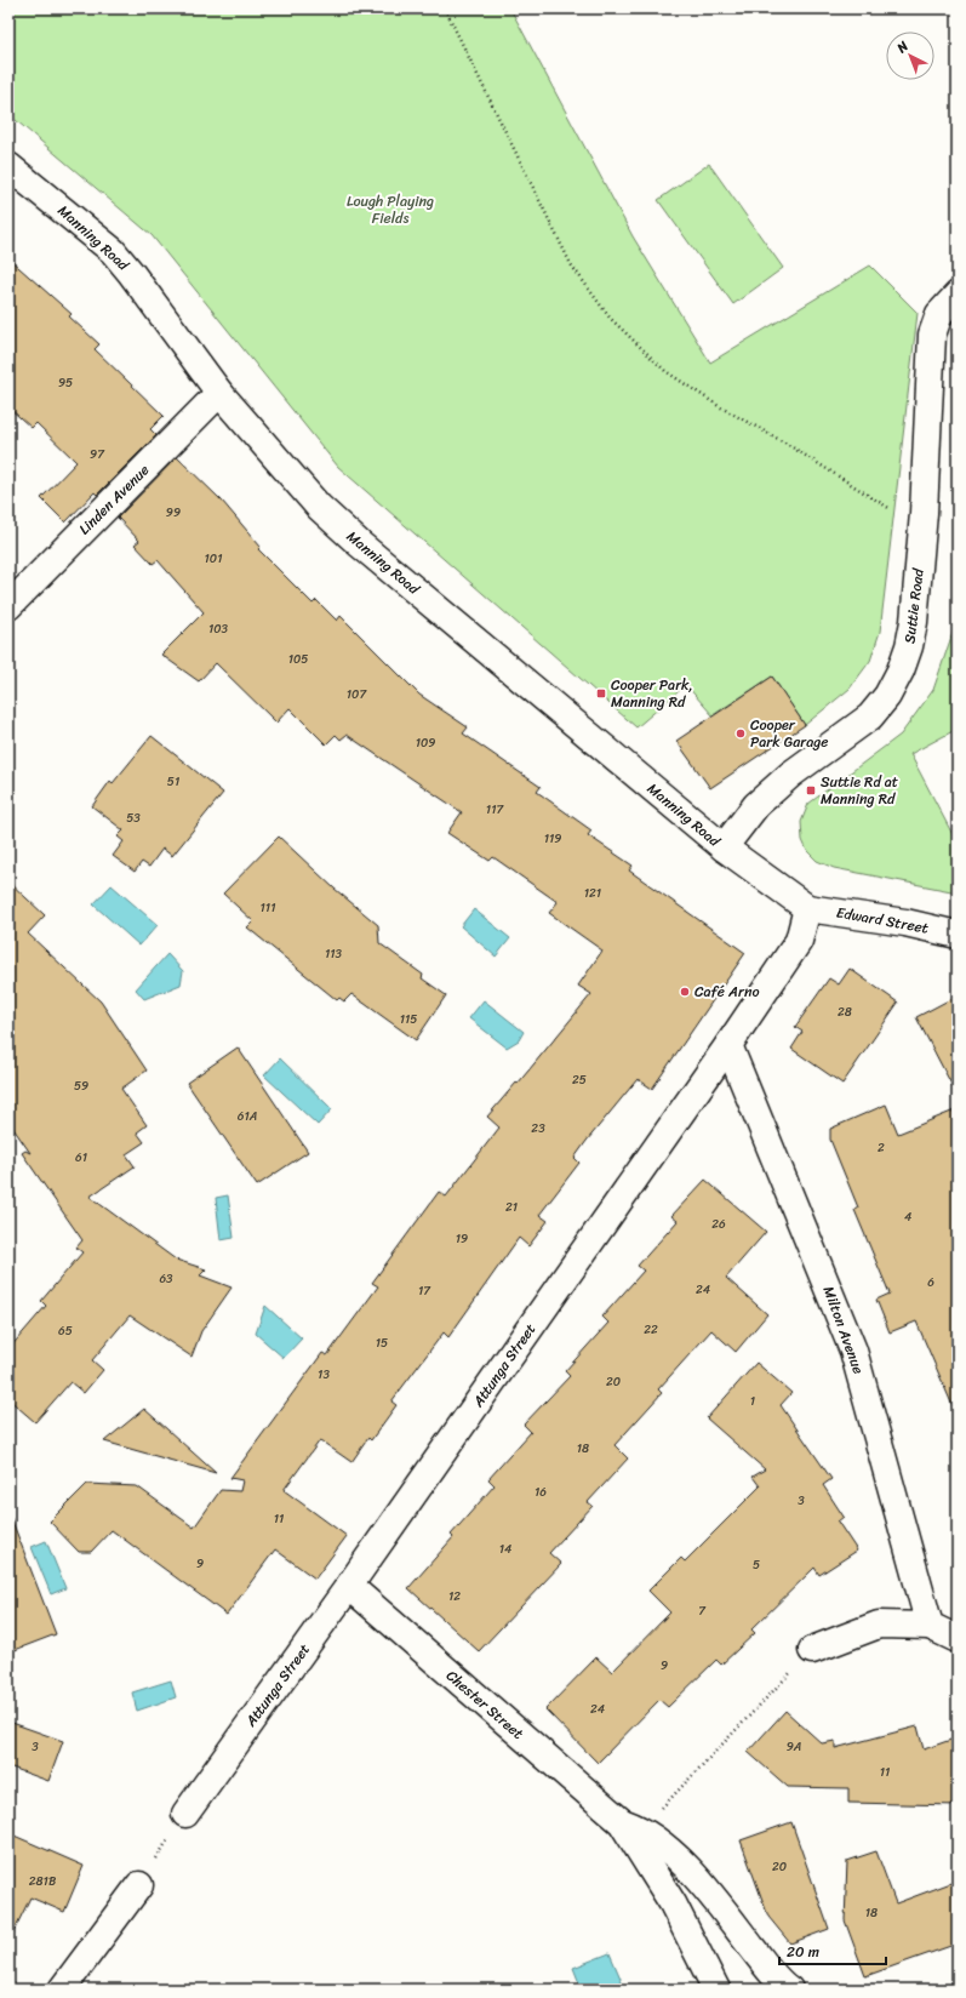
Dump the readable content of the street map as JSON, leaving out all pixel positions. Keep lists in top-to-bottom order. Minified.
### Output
{"streets":{"street":["Manning Road","Linden Avenue","Suttie Road","Edward Street","Milton Avenue","Attunga Street","Chester Street"]},"crossings":[["Manning Road","Linden Avenue"],["Manning Road","Suttie Road"],["Manning Road","Edward Street"],["Manning Road","Attunga Street"],["Edward Street","Attunga Street"],["Milton Avenue","Attunga Street"],["Attunga Street","Chester Street"]],"parks":["Lough Playing Fields"],"places":{"transit":["Cooper Park, Manning Rd","Suttie Rd at Manning Rd"],"other":["Cooper Park Garage","Café Arno"]},"house_numbers":["95","97","99","101","103","105","107","109","51","117","53","119","121","111","113","28","115","25","59","61A","23","2","61","21","4","26","19","63","6","24","17","22","65","15","13","20","1","18","16","3","11","14","9","5","12","7","9","24","3","9A","11","20","281B","18"],"scale_bar":"20 m","north":"top left"}
